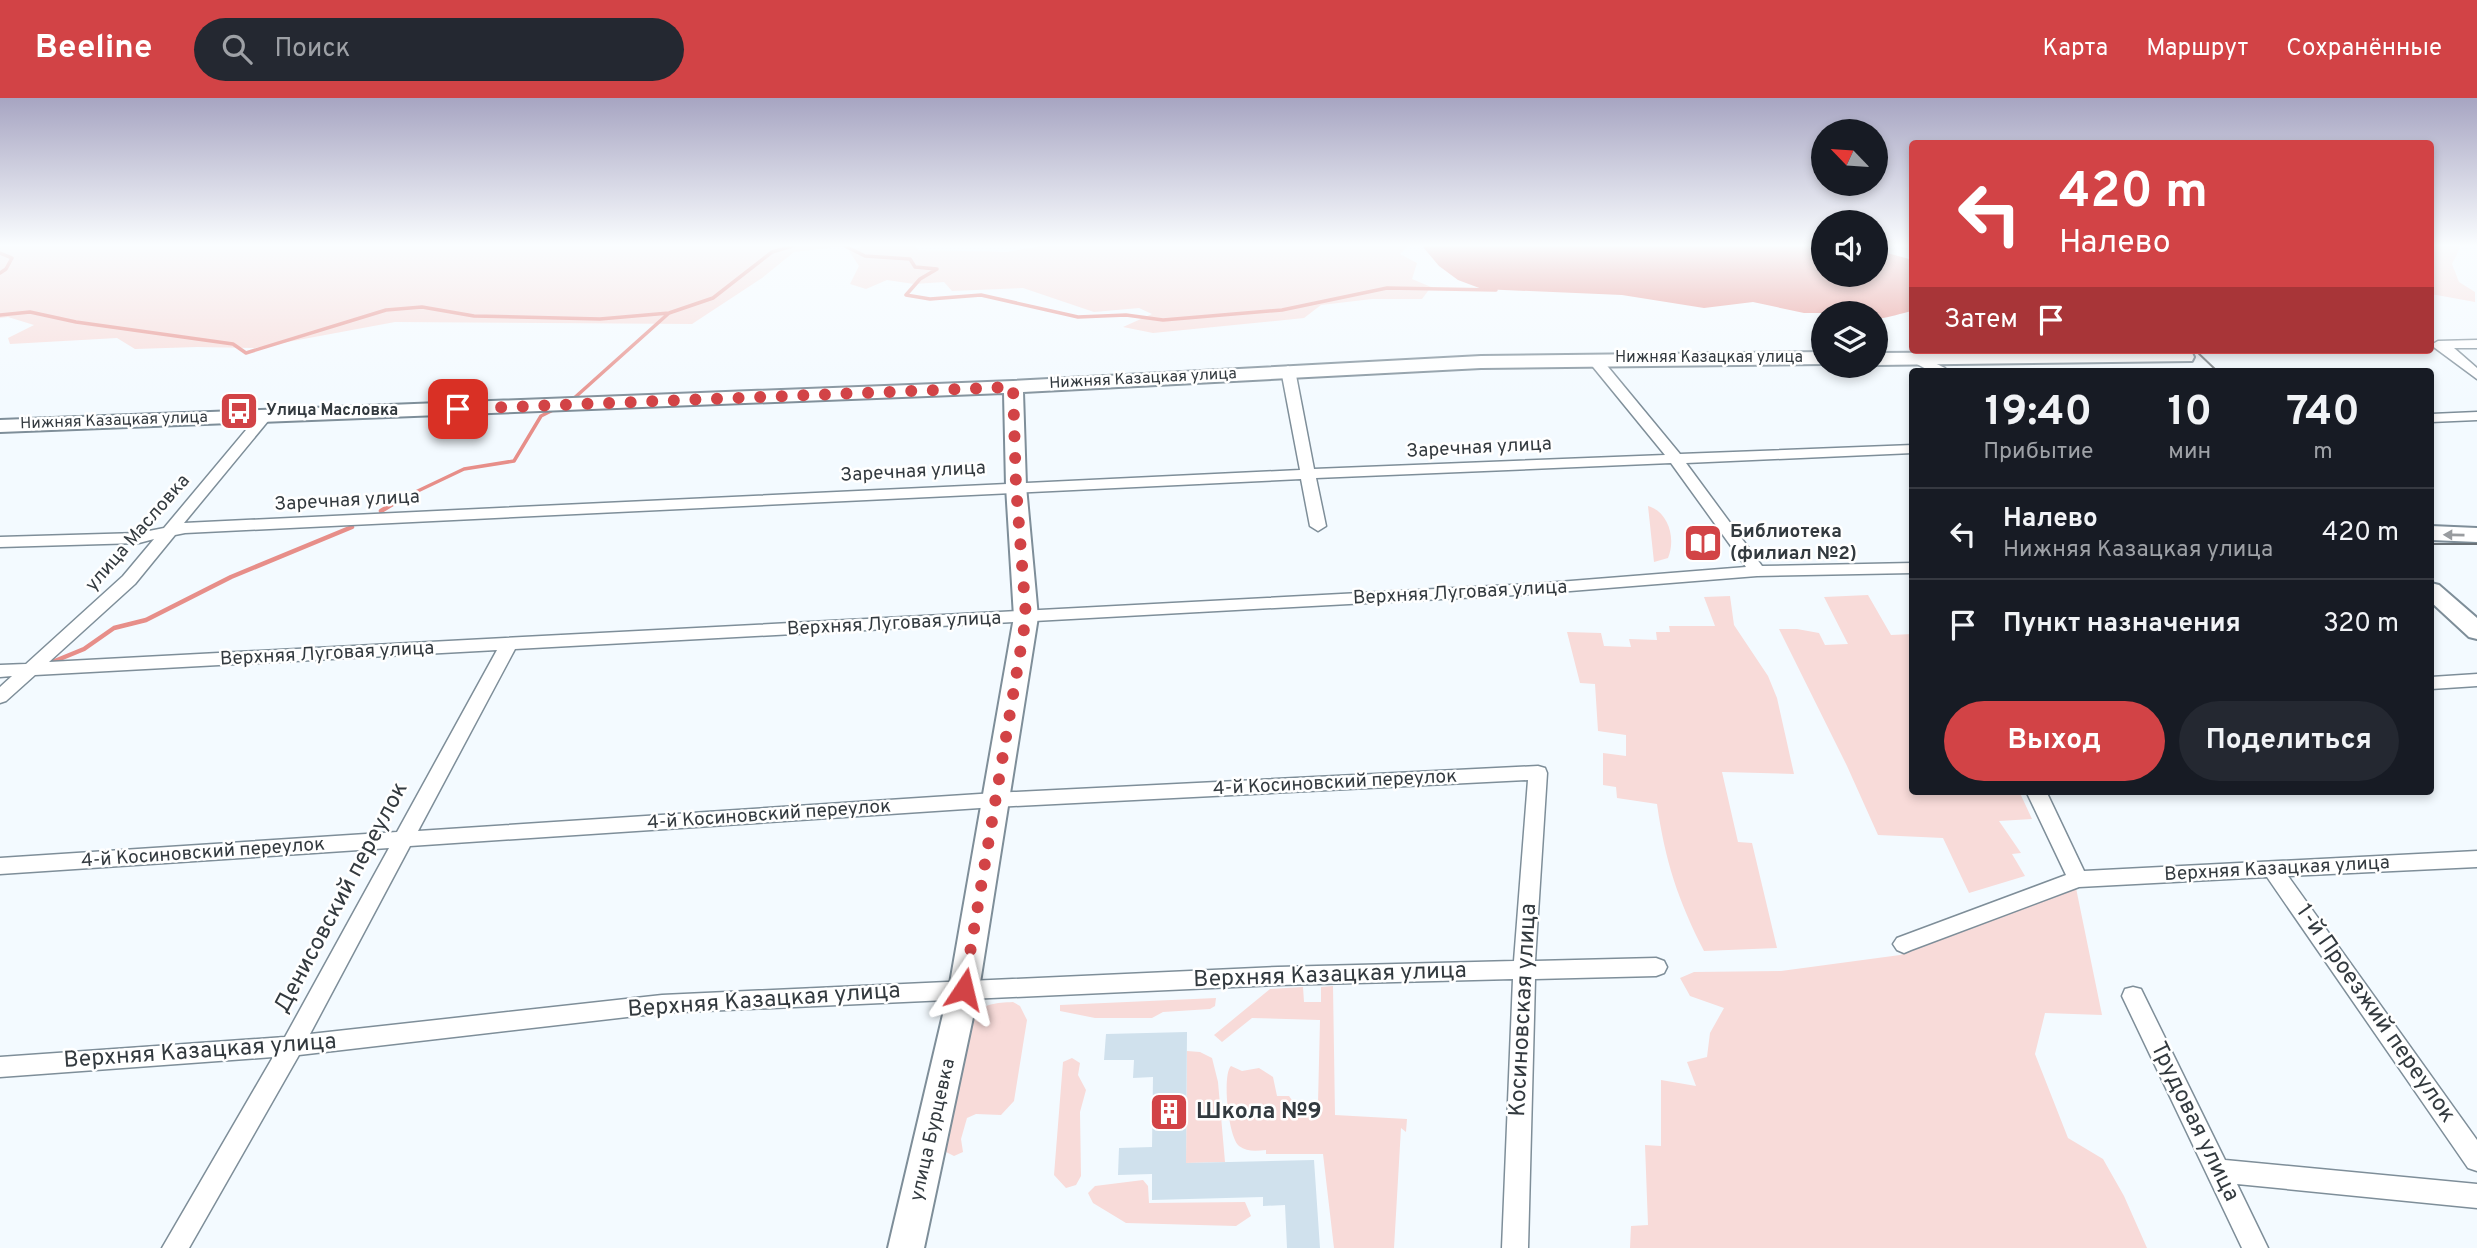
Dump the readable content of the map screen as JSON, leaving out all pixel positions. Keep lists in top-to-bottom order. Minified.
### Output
{"streets":{"street":["Нижняя Казацкая улица","Заречная улица","улица Масловка","Верхняя Луговая улица","4-й Косиновский переулок","Верхняя Казацкая улица","Денисовский переулок","Косиновская улица","1-й Проезжий переулок","Трудовая улица","улица Бурцевка"]},"crossings":[["Нижняя Казацкая улица","улица Масловка"],["Нижняя Казацкая улица","улица Бурцевка"],["Заречная улица","улица Масловка"],["Заречная улица","улица Бурцевка"],["улица Масловка","Верхняя Луговая улица"],["Верхняя Луговая улица","Денисовский переулок"],["Верхняя Луговая улица","улица Бурцевка"],["4-й Косиновский переулок","Денисовский переулок"],["4-й Косиновский переулок","Косиновская улица"],["4-й Косиновский переулок","улица Бурцевка"],["Верхняя Казацкая улица","Денисовский переулок"],["Верхняя Казацкая улица","Косиновская улица"],["Верхняя Казацкая улица","1-й Проезжий переулок"],["Верхняя Казацкая улица","улица Бурцевка"]],"places":{"bus stop":["Улица Масловка"],"library":["Библиотека (филиал №2)"],"building":["Школа №9"]},"north":"top left","page":{"header":"Beeline","search":"Поиск","nav":["Карта","Маршрут","Сохранённые"],"turn":["420 m","Налево"],"then":"Затем","eta":["19:40","Прибытие","10","мин","740","m"],"list":[{"name":"Налево","note":"Нижняя Казацкая улица","value":"420 m"},{"name":"Пункт назначения","value":"320 m"}],"buttons":["Выход","Поделиться"]}}
